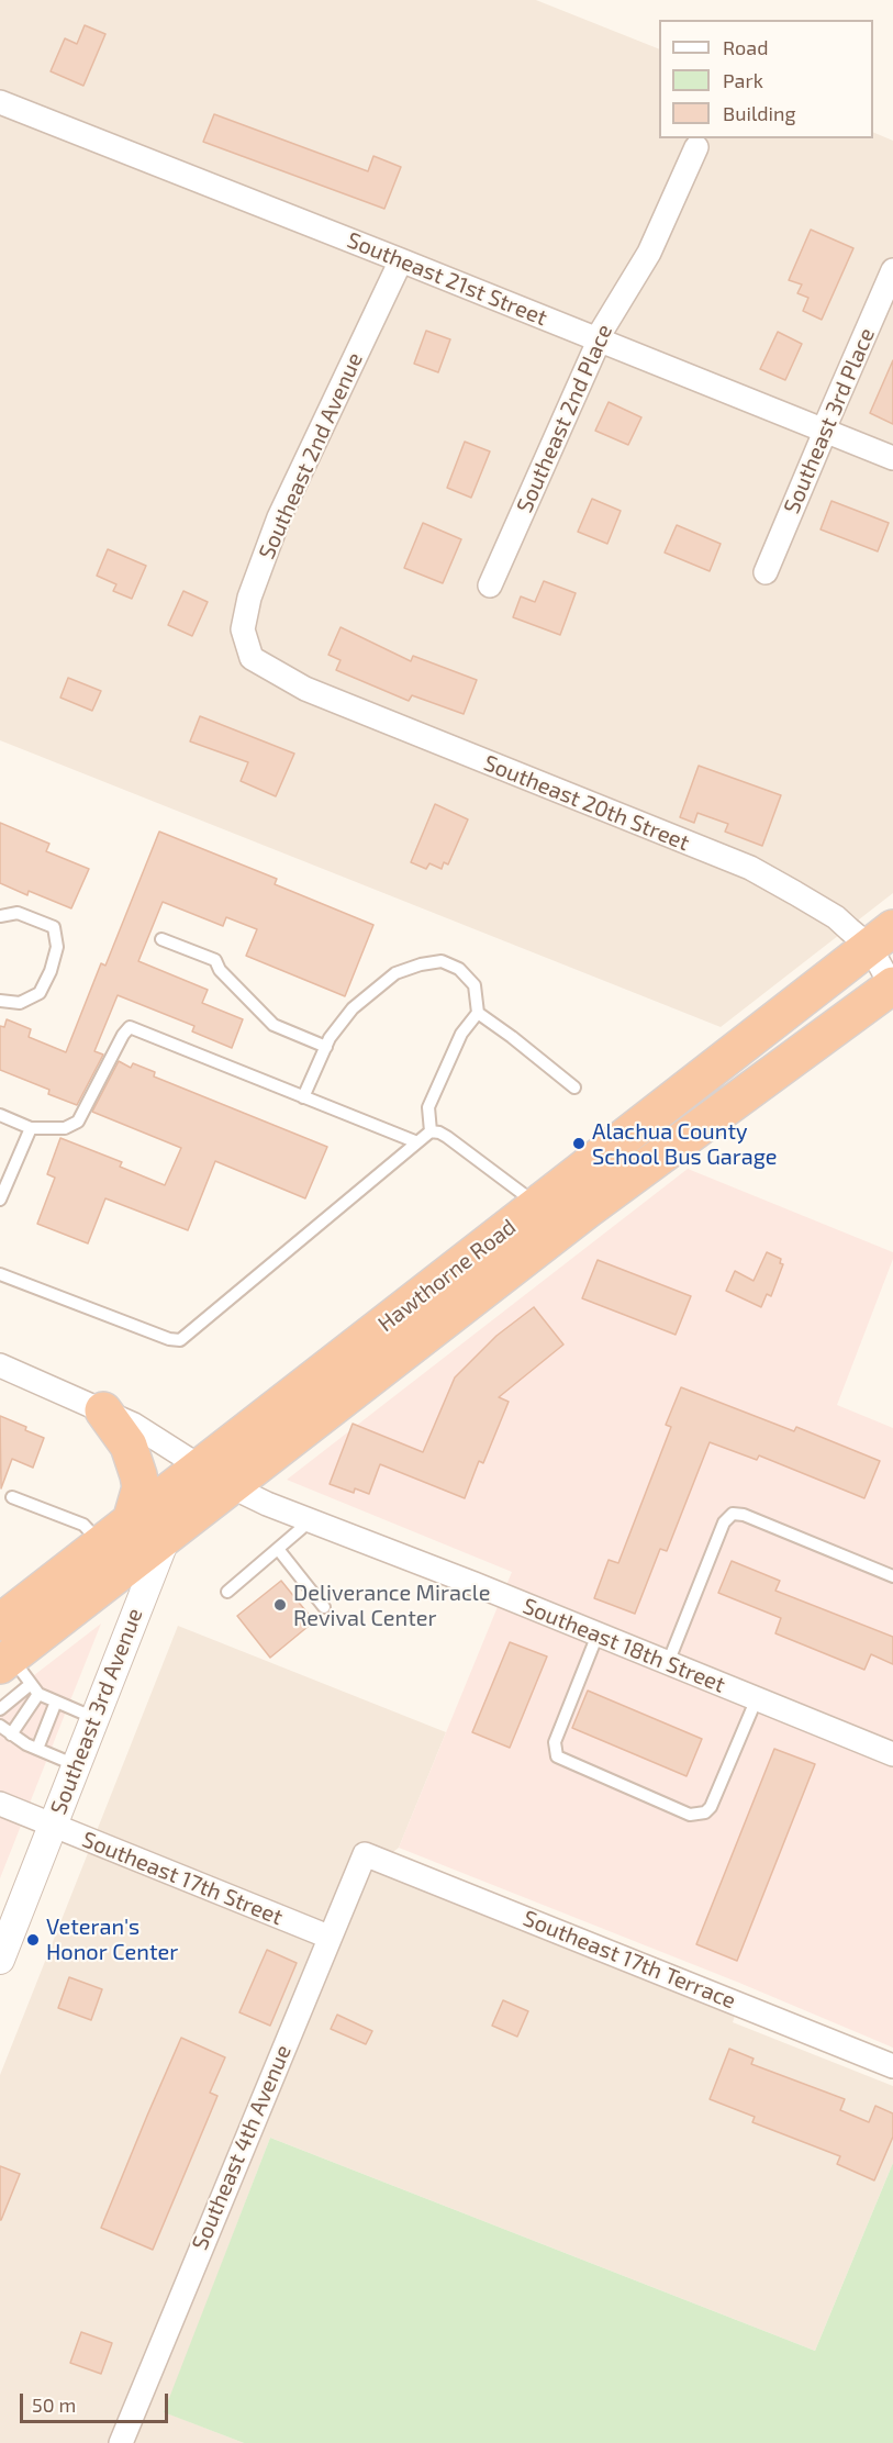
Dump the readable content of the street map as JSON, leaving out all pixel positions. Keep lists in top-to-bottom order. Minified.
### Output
{"streets":{"highway":["Hawthorne Road"],"street":["Southeast 21st Street","Southeast 2nd Place","Southeast 3rd Place","Southeast 2nd Avenue","Southeast 20th Street","Southeast 18th Street","Southeast 3rd Avenue","Southeast 17th Street","Southeast 17th Terrace","Southeast 4th Avenue"]},"crossings":[["Southeast 21st Street","Southeast 2nd Place"],["Southeast 21st Street","Southeast 3rd Place"],["Southeast 21st Street","Southeast 2nd Avenue"],["Southeast 2nd Avenue","Southeast 20th Street"],["Southeast 20th Street","Hawthorne Road"],["Hawthorne Road","Southeast 18th Street"],["Hawthorne Road","Southeast 3rd Avenue"],["Southeast 18th Street","Southeast 3rd Avenue"],["Southeast 3rd Avenue","Southeast 17th Street"],["Southeast 17th Street","Southeast 4th Avenue"],["Southeast 17th Terrace","Southeast 4th Avenue"]],"places":["Alachua County School Bus Garage","Deliverance Miracle Revival Center","Veteran's Honor Center"],"legend":["Road","Park","Building"],"scale_bar":"50 m"}
